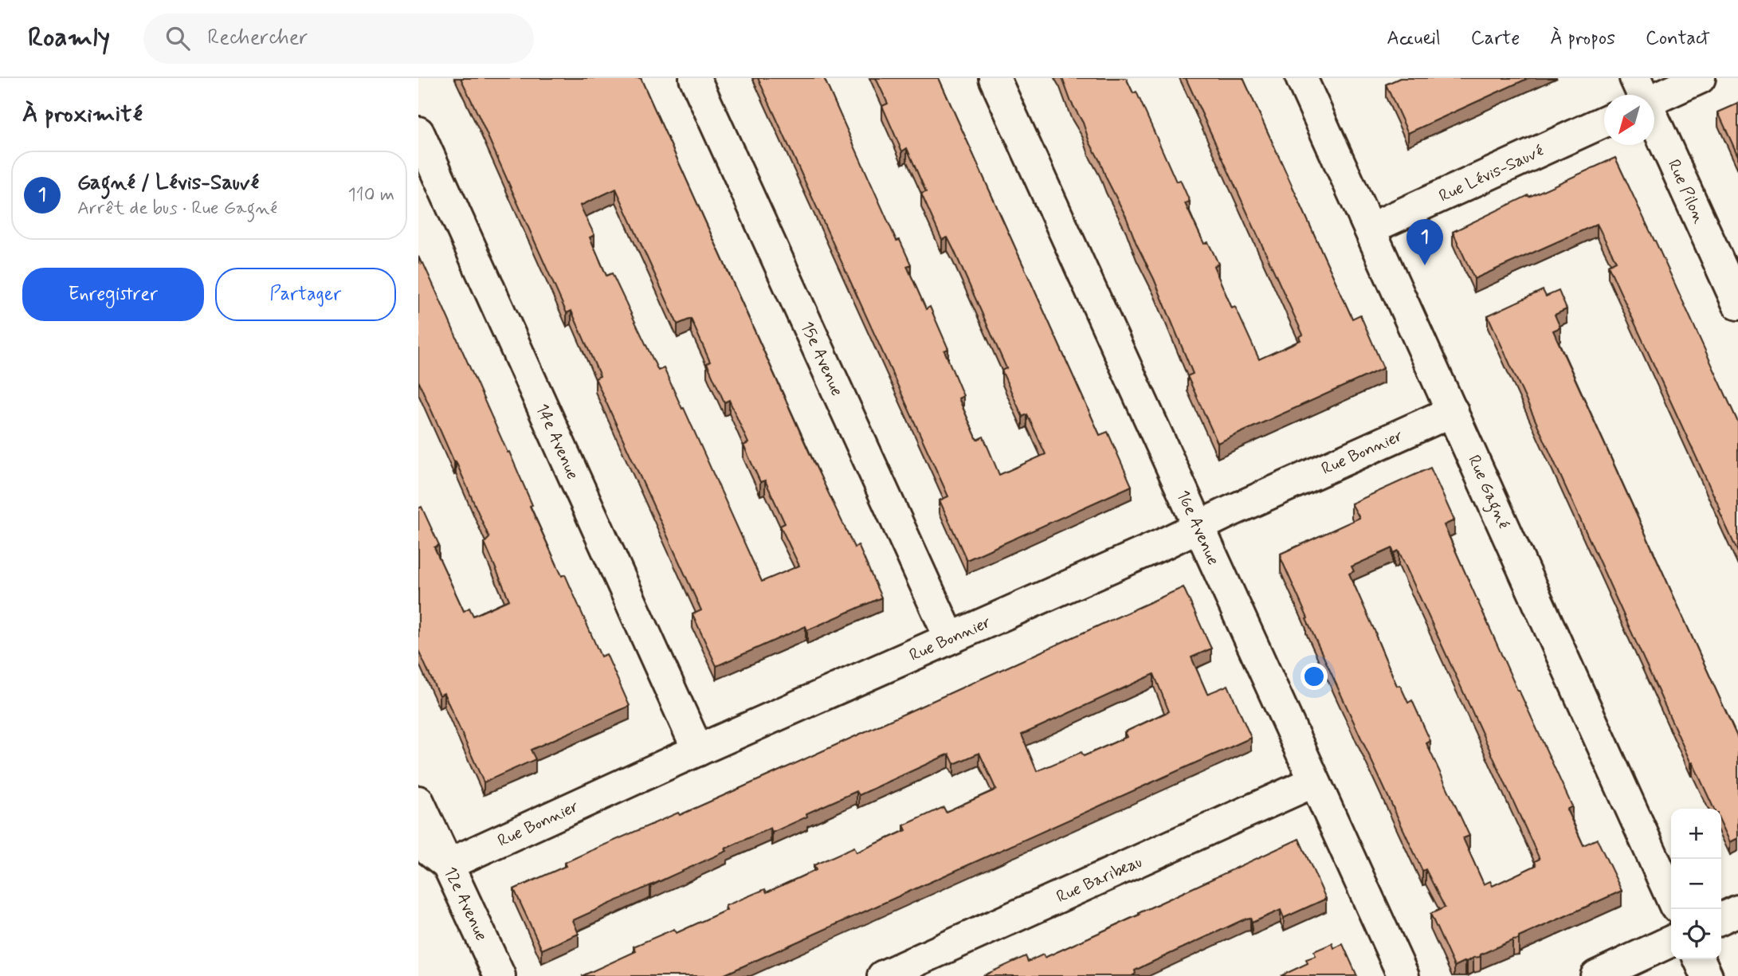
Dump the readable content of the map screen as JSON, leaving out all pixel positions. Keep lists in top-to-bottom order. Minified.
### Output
{"streets":{"street":["Rue Lévis-Sauvé","Rue Pilon","15e Avenue","14e Avenue","Rue Bonnier","Rue Gagné","16e Avenue","Rue Baribeau","12e Avenue"]},"crossings":[["Rue Lévis-Sauvé","Rue Gagné"],["15e Avenue","Rue Bonnier"],["14e Avenue","Rue Bonnier"],["Rue Bonnier","Rue Gagné"],["Rue Bonnier","16e Avenue"],["Rue Bonnier","12e Avenue"],["16e Avenue","Rue Baribeau"]],"north":"bottom left","page":{"header":"Roamly","search":"Rechercher","nav":["Accueil","Carte","À propos","Contact"],"heading":"À proximité","list":[{"mark":"1","name":"Gagné / Lévis-Sauvé","note":"Arrêt de bus · Rue Gagné","value":"110 m"}],"pins":"1","buttons":["Enregistrer","Partager"],"map_buttons":["+","−"]}}
